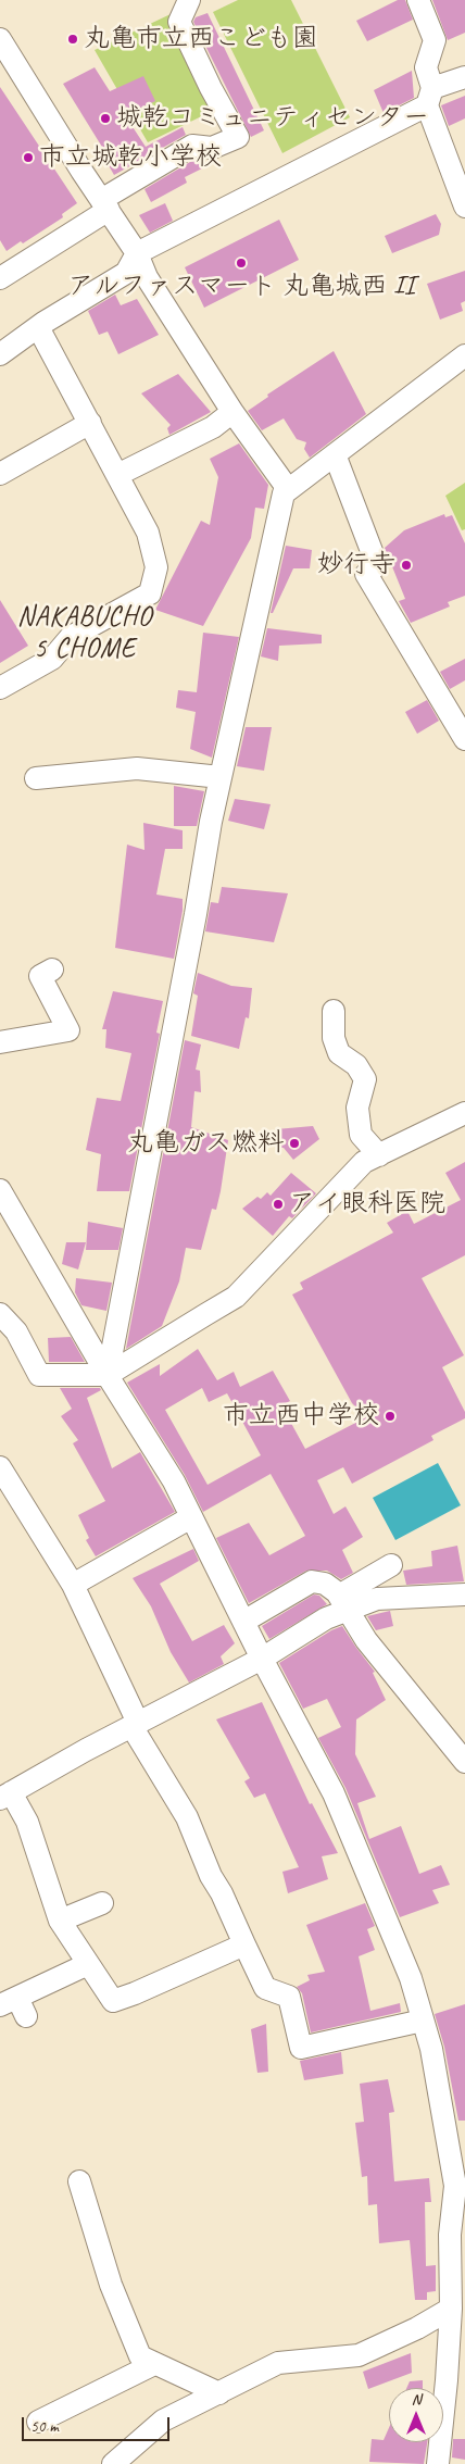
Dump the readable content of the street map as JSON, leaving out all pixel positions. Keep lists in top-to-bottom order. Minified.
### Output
{"districts":["NAKABUCHO 5 CHOME"],"places":["丸亀市立西こども園","城乾コミュニティセンター","市立城乾小学校","アルファスマート 丸亀城西 II","妙行寺","丸亀ガス燃料","アイ眼科医院","市立西中学校"],"scale_bar":"50 m","north":"top"}
